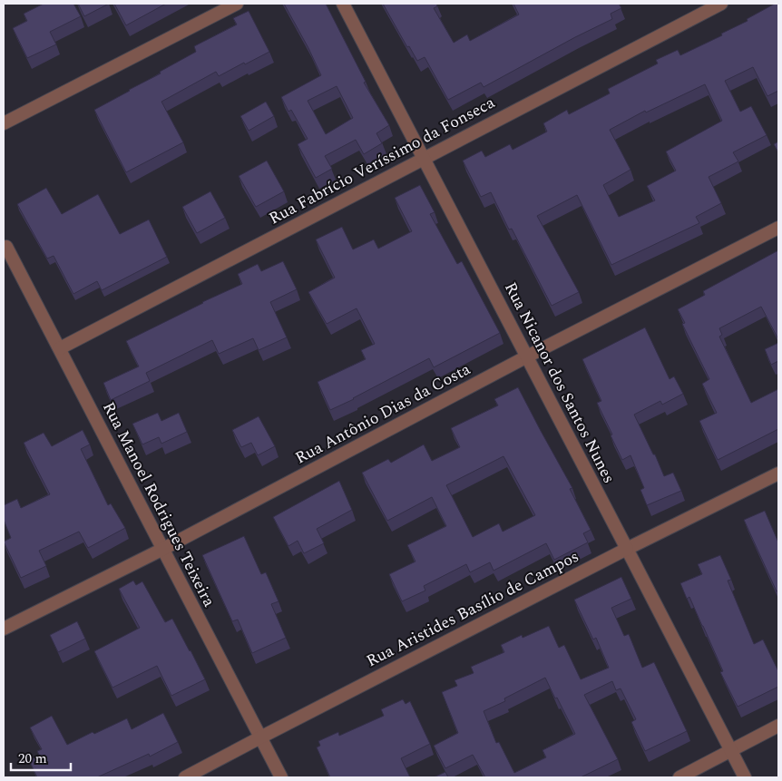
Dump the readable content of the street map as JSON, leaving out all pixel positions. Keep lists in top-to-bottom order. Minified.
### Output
{"streets":{"street":["Rua Fabrício Veríssimo da Fonseca","Rua Nicanor dos Santos Nunes","Rua Antônio Dias da Costa","Rua Manoel Rodrigues Teixeira","Rua Aristides Basílio de Campos"]},"crossings":[["Rua Fabrício Veríssimo da Fonseca","Rua Nicanor dos Santos Nunes"],["Rua Fabrício Veríssimo da Fonseca","Rua Manoel Rodrigues Teixeira"],["Rua Nicanor dos Santos Nunes","Rua Antônio Dias da Costa"],["Rua Nicanor dos Santos Nunes","Rua Aristides Basílio de Campos"],["Rua Antônio Dias da Costa","Rua Manoel Rodrigues Teixeira"],["Rua Manoel Rodrigues Teixeira","Rua Aristides Basílio de Campos"]],"scale_bar":"20 m"}
